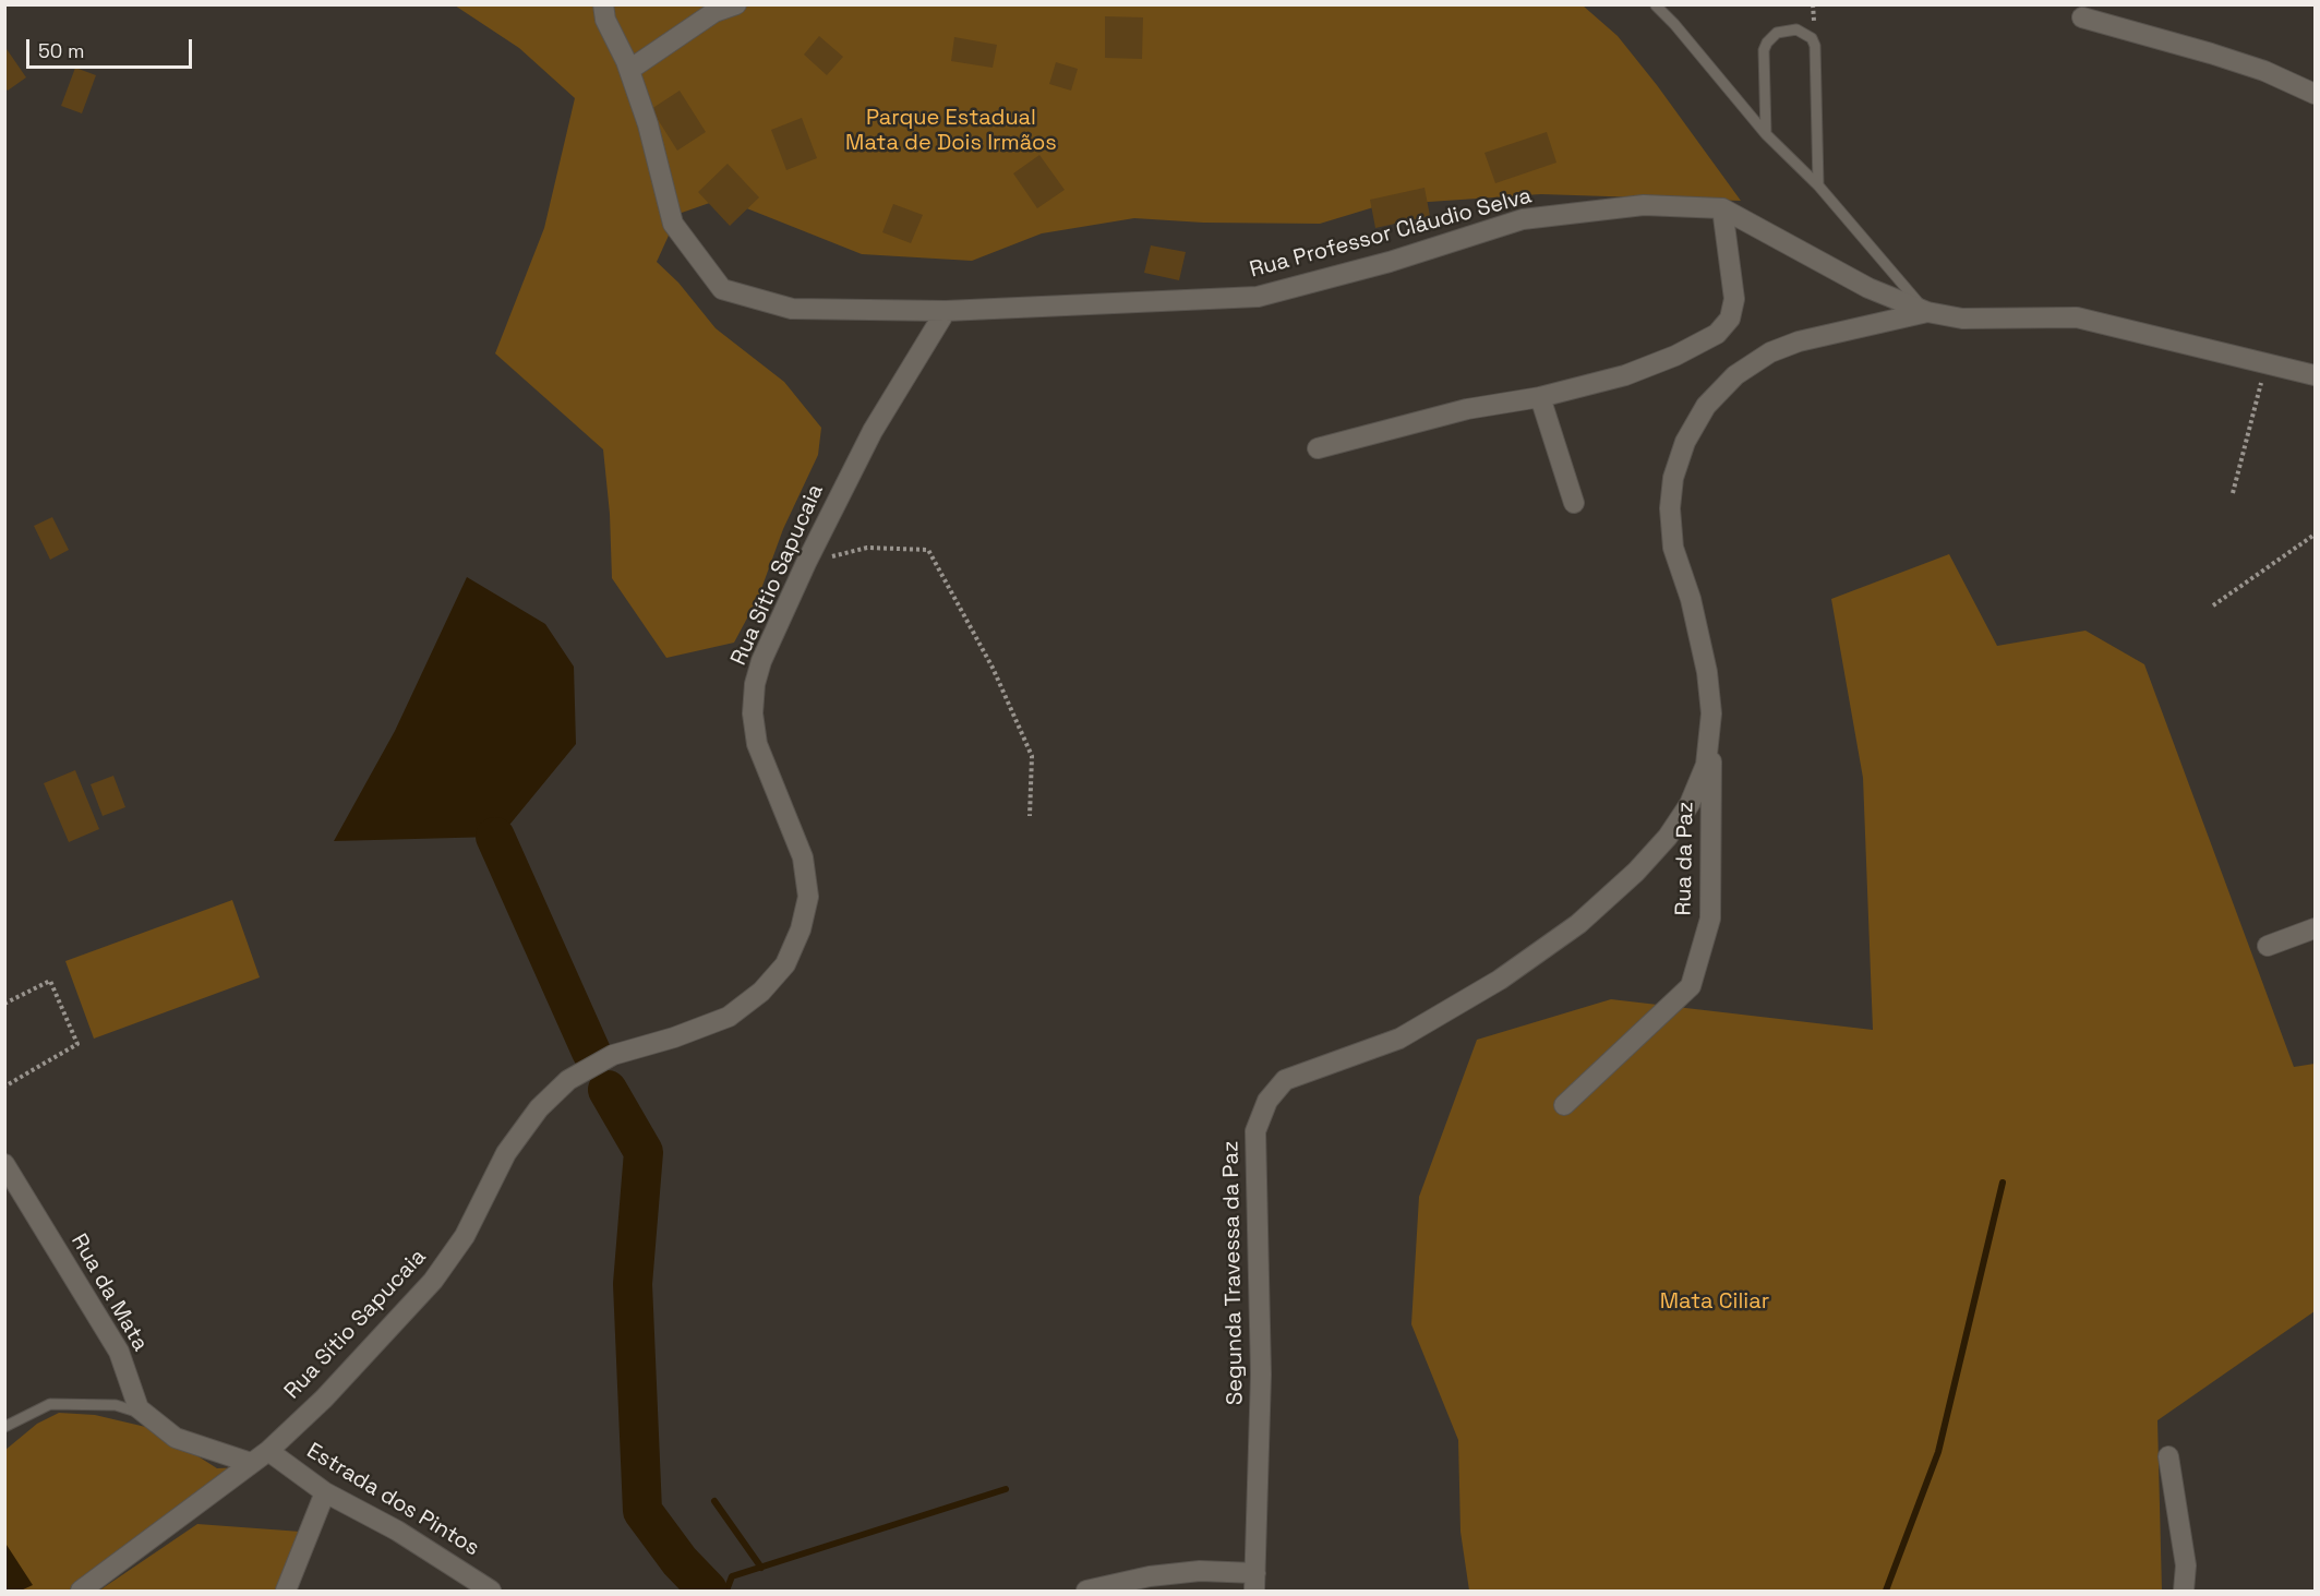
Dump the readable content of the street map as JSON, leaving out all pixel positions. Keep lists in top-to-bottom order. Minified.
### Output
{"streets":{"street":["Rua Professor Cláudio Selva","Rua Sítio Sapucaia","Rua da Paz","Segunda Travessa da Paz","Rua da Mata","Estrada dos Pintos"]},"crossings":[["Rua Professor Cláudio Selva","Rua Sítio Sapucaia"],["Rua Professor Cláudio Selva","Segunda Travessa da Paz"],["Rua Sítio Sapucaia","Estrada dos Pintos"],["Rua da Paz","Segunda Travessa da Paz"]],"parks":["Parque Estadual Mata de Dois Irmãos","Mata Ciliar"],"scale_bar":"50 m"}
